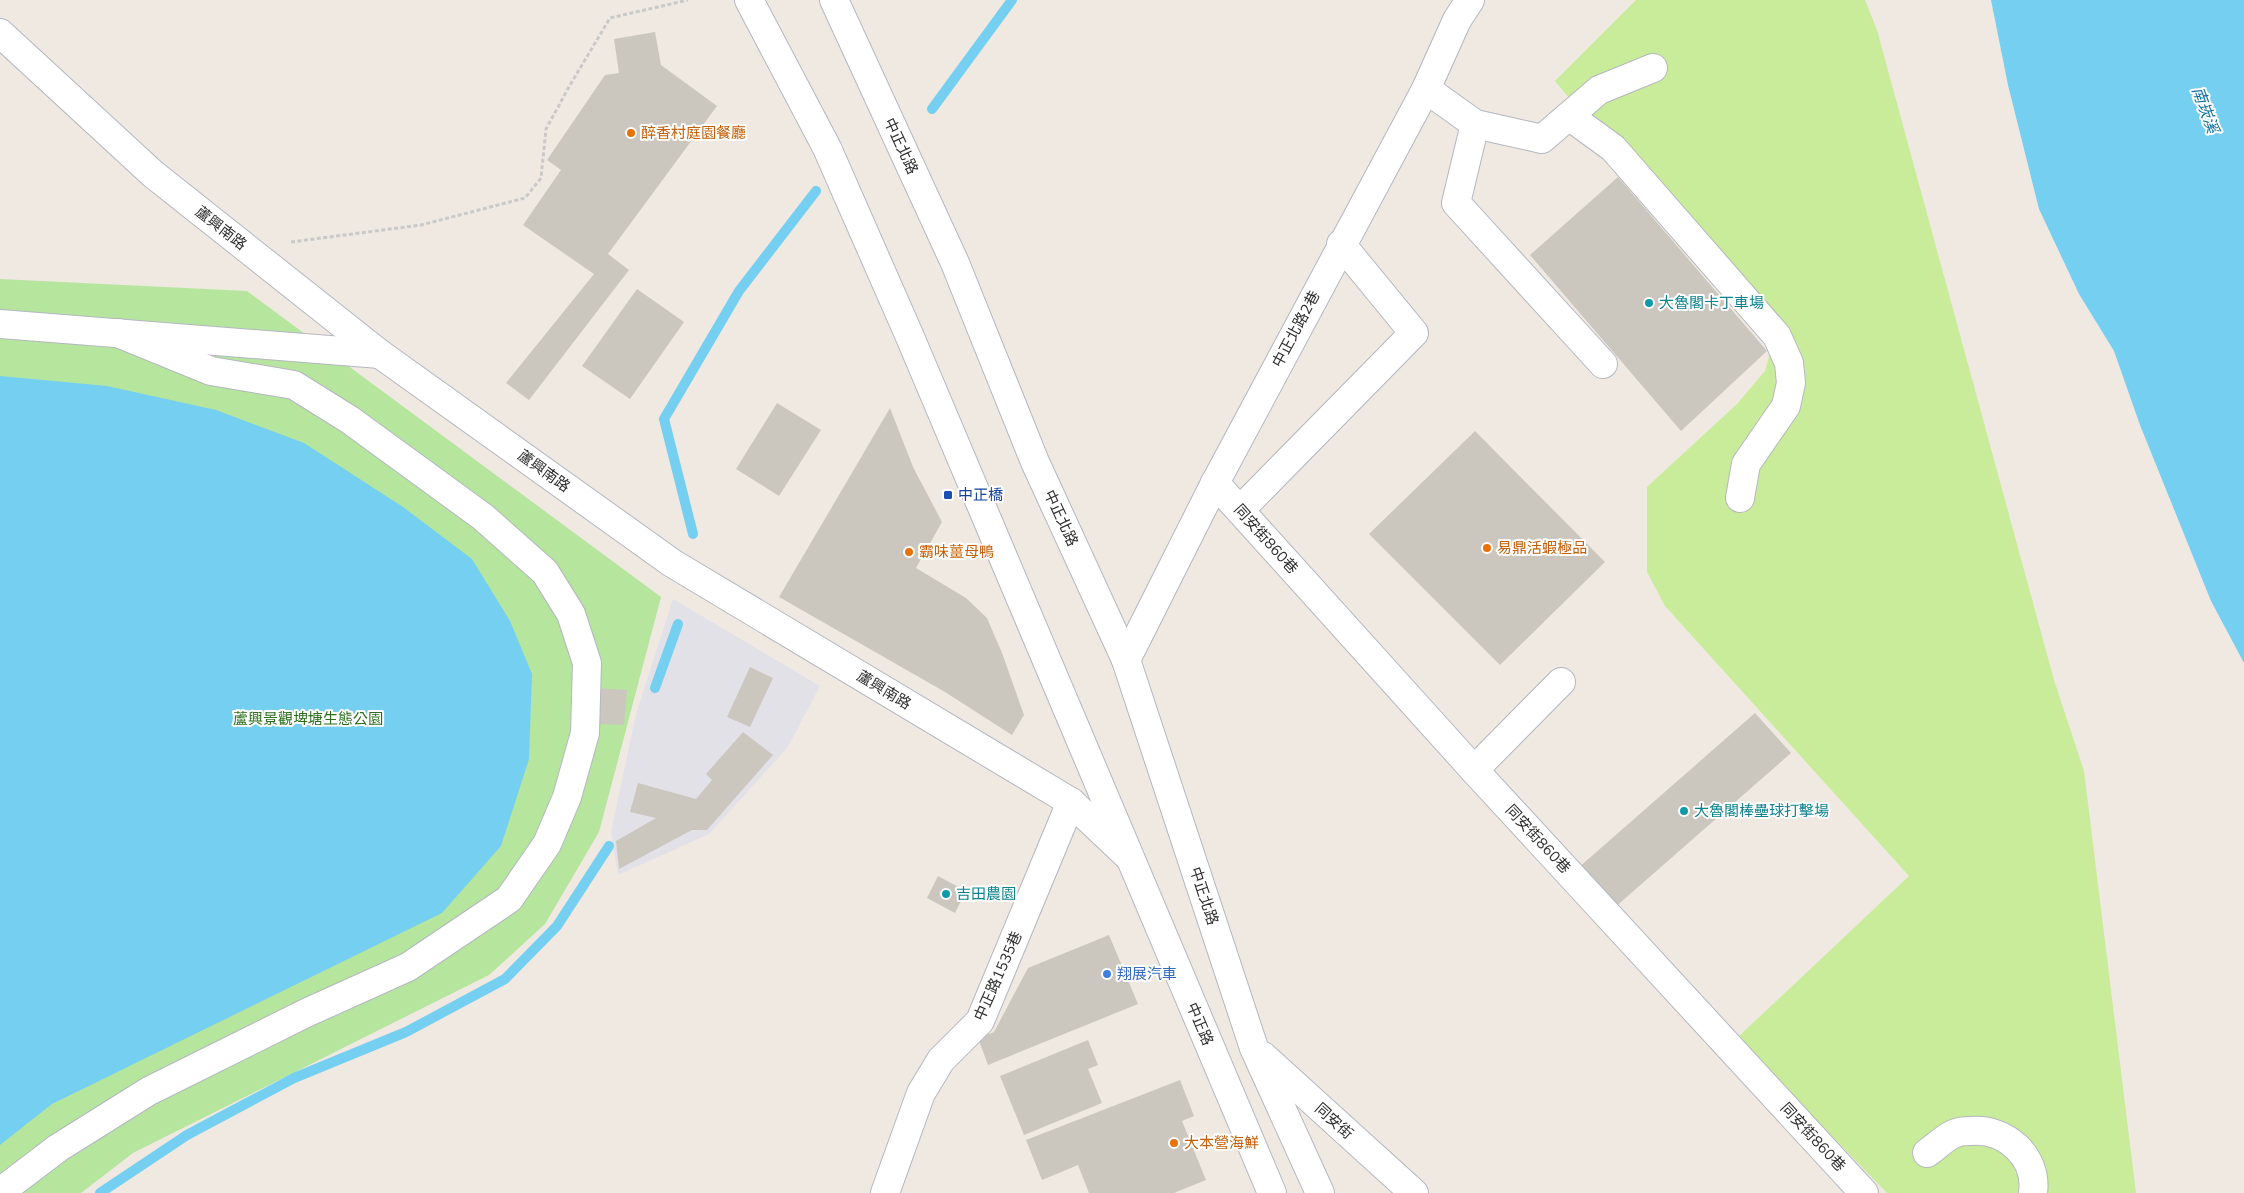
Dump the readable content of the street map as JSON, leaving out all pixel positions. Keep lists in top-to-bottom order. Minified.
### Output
{"streets":{"street":["中正北路","蘆興南路","中正北路2巷","同安街860巷","中正路1535巷","中正路","同安街"]},"crossings":[["中正北路","中正北路2巷"],["中正北路","同安街"],["蘆興南路","中正路1535巷"],["蘆興南路","中正路"],["中正北路2巷","同安街860巷"]],"water":["南崁溪"],"parks":["蘆興景觀埤塘生態公園"],"places":{"other":["醉香村庭園餐廳","大魯閣卡丁車場","易鼎活蝦極品","霸味薑母鴨","大魯閣棒壘球打擊場","吉田農園","翔展汽車","大本營海鮮"],"transit":["中正橋"]}}
